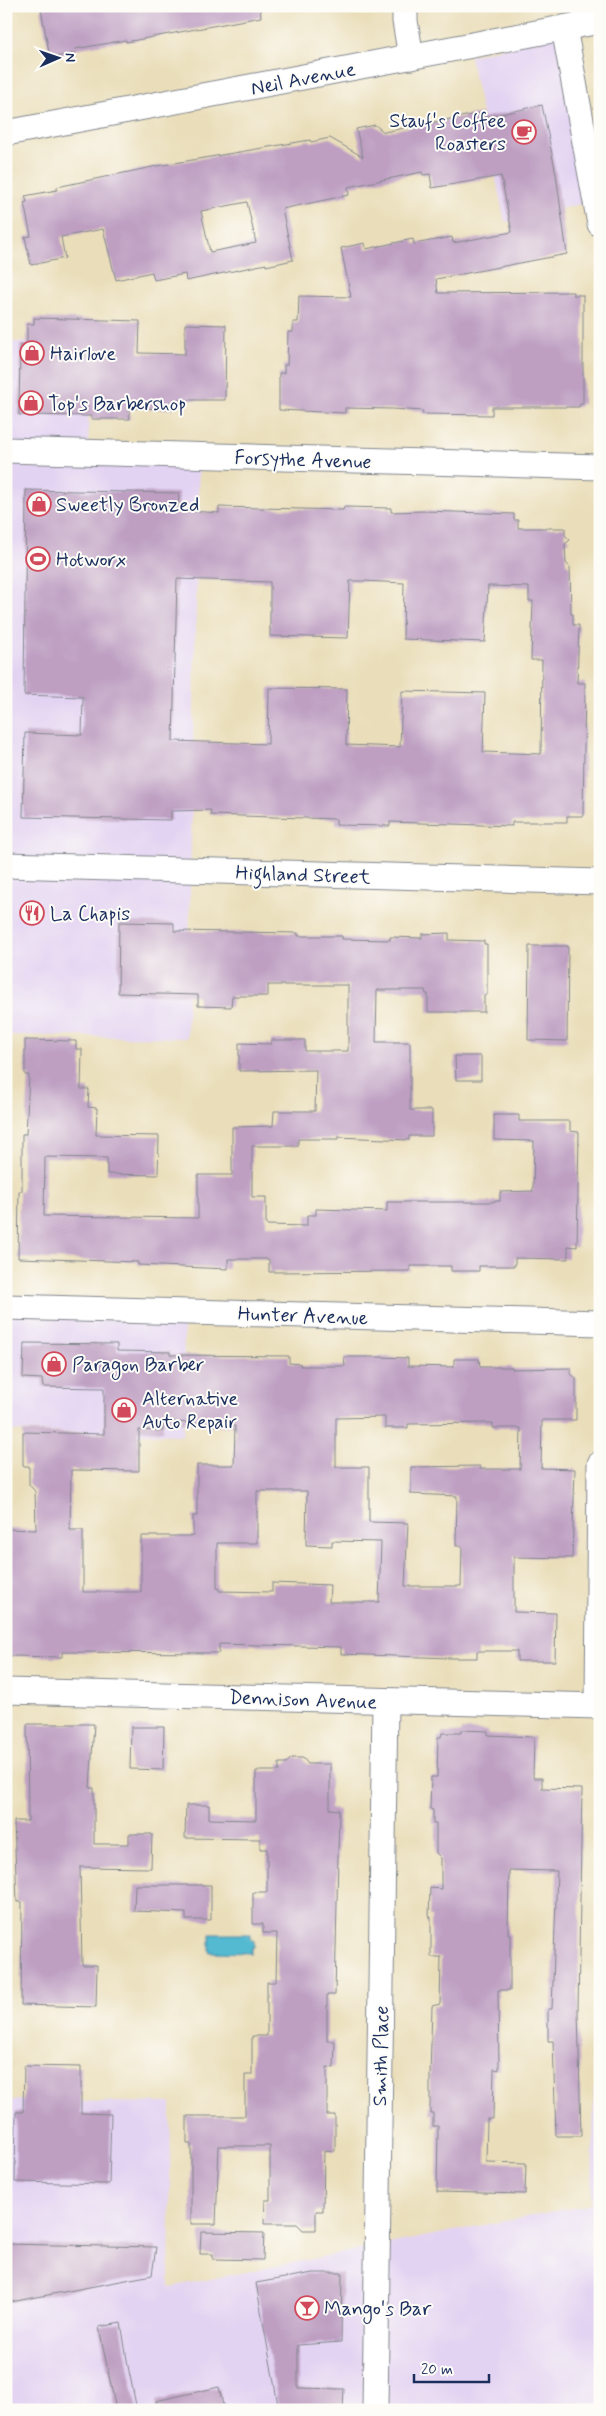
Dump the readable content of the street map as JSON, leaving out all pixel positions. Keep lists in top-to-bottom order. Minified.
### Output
{"streets":{"street":["Neil Avenue","Forsythe Avenue","Highland Street","Hunter Avenue","Dennison Avenue","Smith Place"]},"crossings":[["Dennison Avenue","Smith Place"]],"places":{"cafe":["Stauf's Coffee Roasters"],"shop":["Hairlove","Top's Barbershop","Sweetly Bronzed","Paragon Barber","Alternative Auto Repair"],"sports":["Hotworx"],"restaurant":["La Chapis"],"bar":["Mango's Bar"]},"scale_bar":"20 m","north":"right"}
